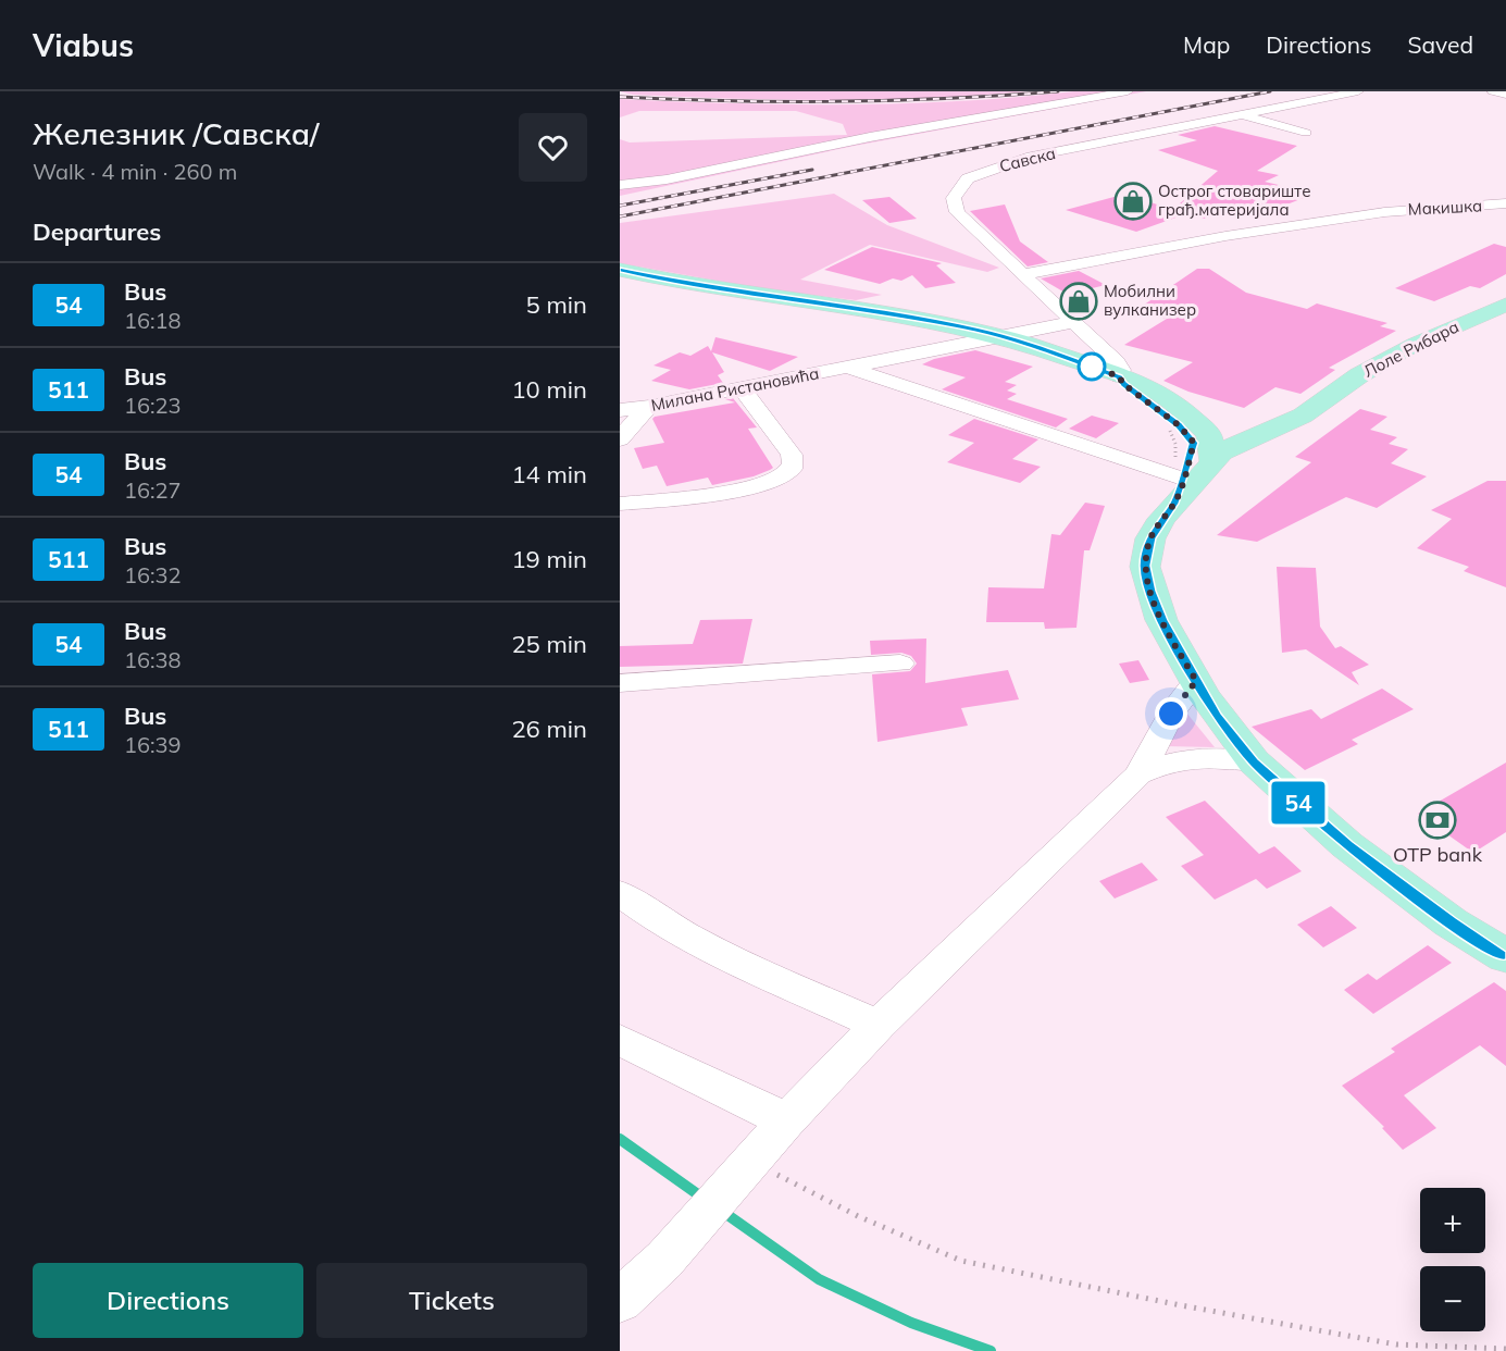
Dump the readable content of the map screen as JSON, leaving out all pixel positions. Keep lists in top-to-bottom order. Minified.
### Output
{"streets":{"main road":["Савска","Лоле Рибара"],"street":["Макишка","Милана Ристановића"]},"crossings":[["Савска","Макишка"],["Савска","Лоле Рибара"],["Савска","Милана Ристановића"]],"places":{"shop":["Острог стовариште грађ.материјала","Мобилни вулканизер"],"bank":["OTP bank"]},"lines":["bus line 54"],"page":{"header":"Viabus","nav":["Map","Directions","Saved"],"heading":[["Железник /Савска/","Walk · 4 min · 260 m"],"Departures"],"on_map":"54","list":[{"mark":"54","name":"Bus","note":"16:18","value":"5 min"},{"mark":"511","name":"Bus","note":"16:23","value":"10 min"},{"mark":"54","name":"Bus","note":"16:27","value":"14 min"},{"mark":"511","name":"Bus","note":"16:32","value":"19 min"},{"mark":"54","name":"Bus","note":"16:38","value":"25 min"},{"mark":"511","name":"Bus","note":"16:39","value":"26 min"}],"map_buttons":["+","−"],"buttons":["Directions","Tickets"]}}
